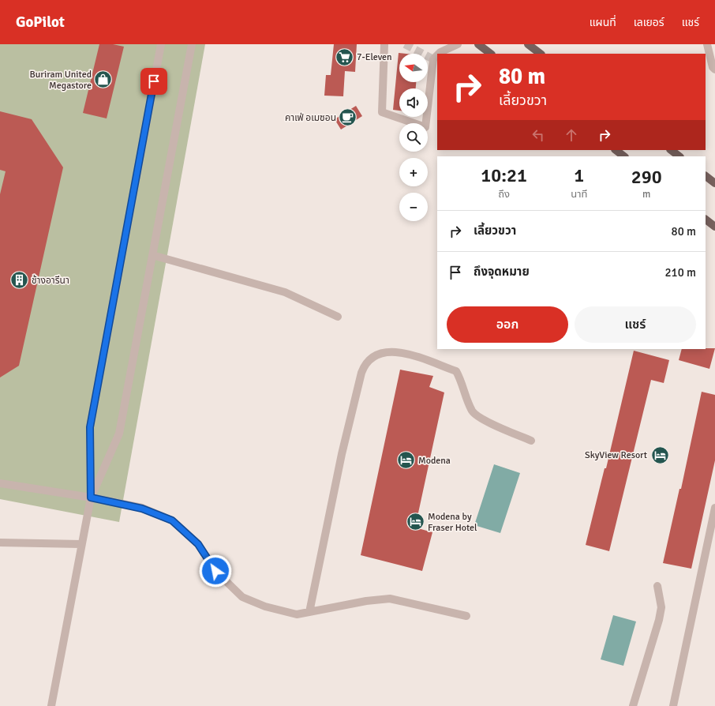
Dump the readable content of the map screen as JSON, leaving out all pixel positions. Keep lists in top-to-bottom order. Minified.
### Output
{"places":{"supermarket":["7-Eleven"],"shop":["Buriram United Megastore"],"cafe":["คาเฟ่ อเมซอน"],"building":["ช้างอารีนา"],"hotel":["SkyView Resort","Modena","Modena by Fraser Hotel"]},"north":"left","page":{"header":"GoPilot","nav":["แผนที่","เลเยอร์","แชร์"],"map_buttons":["+","−"],"turn":["80 m","เลี้ยวขวา"],"eta":["10:21","ถึง","1","นาที","290","m"],"list":[{"name":"เลี้ยวขวา","value":"80 m"},{"name":"ถึงจุดหมาย","value":"210 m"}],"buttons":["ออก","แชร์"]}}
